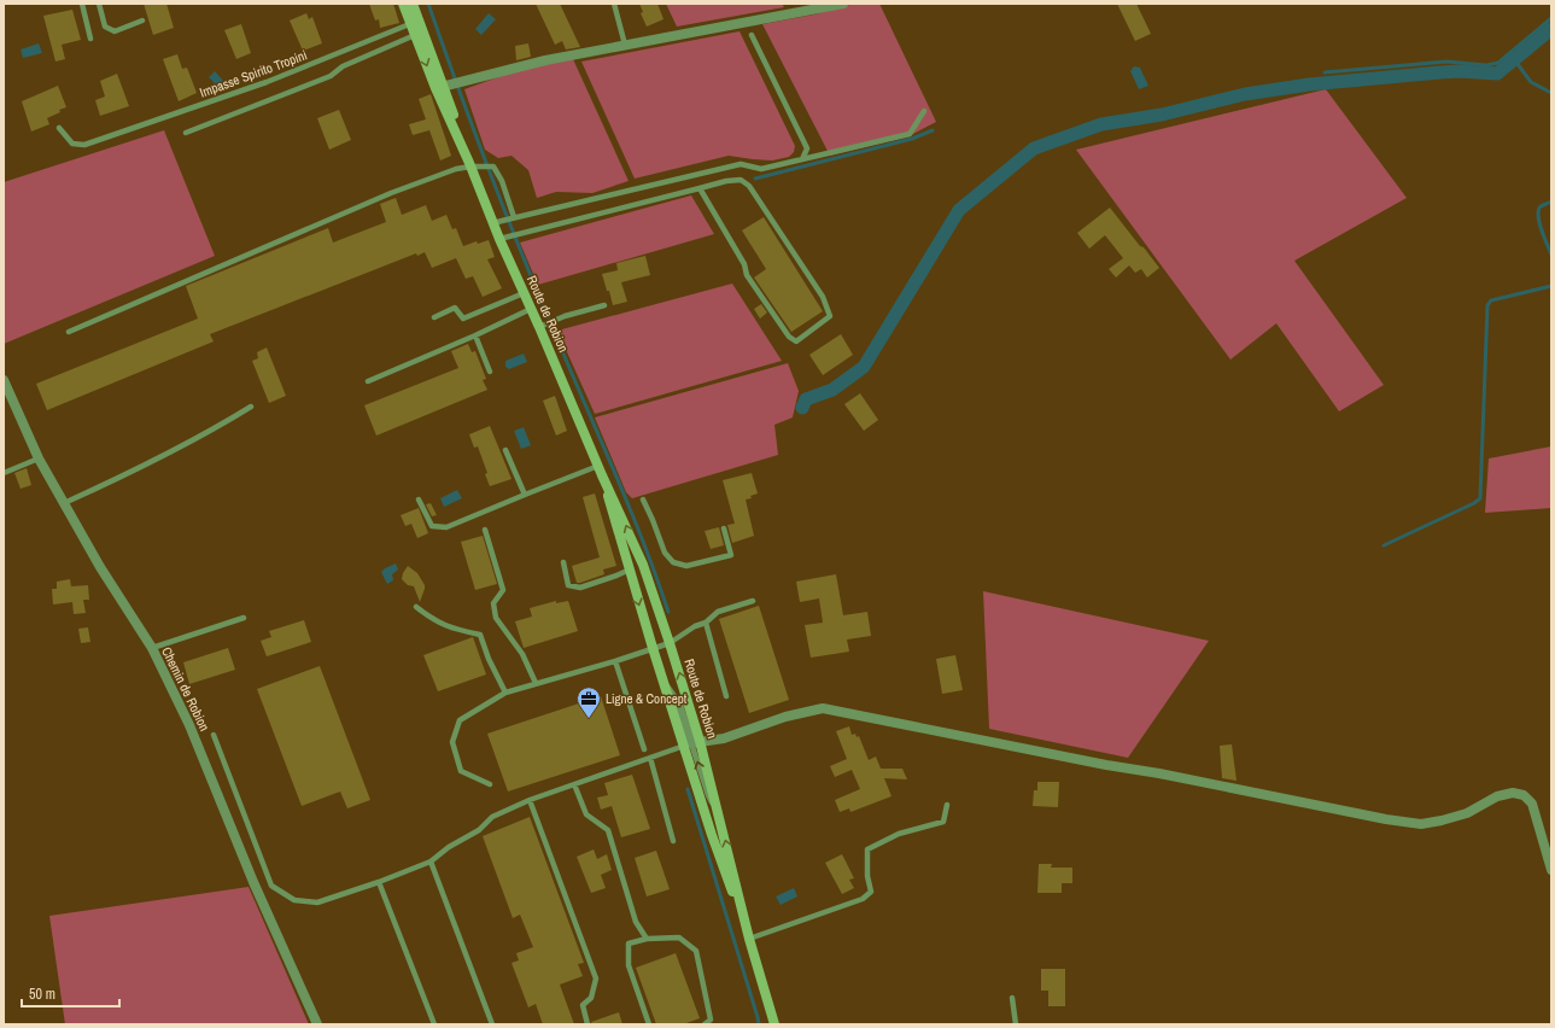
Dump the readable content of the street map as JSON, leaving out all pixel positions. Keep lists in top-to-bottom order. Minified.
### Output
{"streets":{"main road":["Route de Robion"],"street":["Chemin de Robion"],"lane":["Impasse Spirito Tropini"]},"crossings":[["Impasse Spirito Tropini","Route de Robion"]],"places":{"office":["Ligne & Concept"]},"scale_bar":"50 m"}
